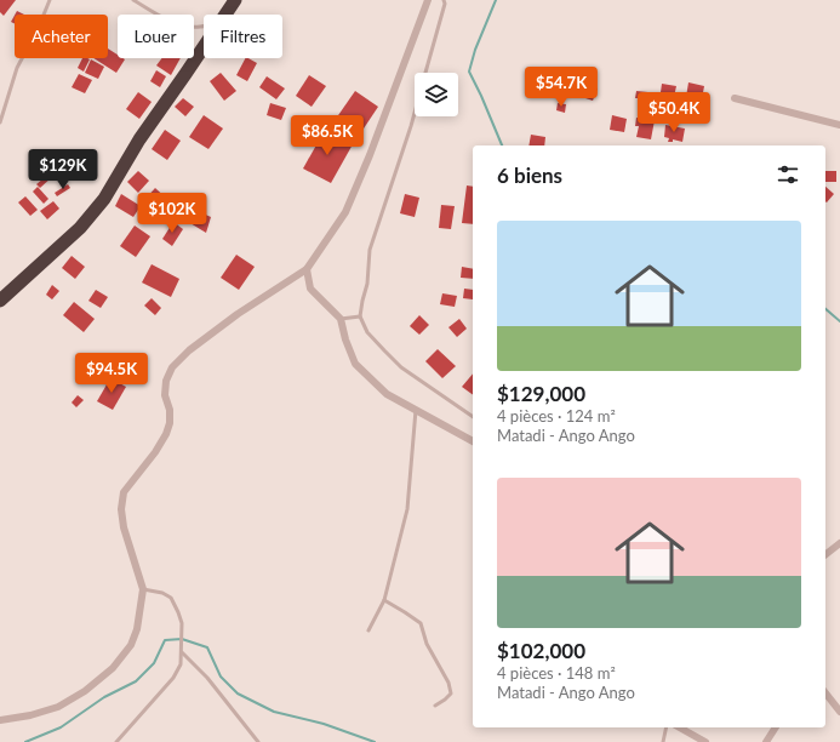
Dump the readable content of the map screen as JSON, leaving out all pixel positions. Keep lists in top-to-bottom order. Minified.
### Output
{"page":{"chip":["Acheter","Louer","Filtres"],"price":["$54.7K","$50.4K","$86.5K","$129K","$102K","$94.5K"],"heading":"6 biens","list":[{"name":"$129,000","note":"4 pièces · 124 m² · Matadi - Ango Ango"},{"name":"$102,000","note":"4 pièces · 148 m² · Matadi - Ango Ango"}]}}
